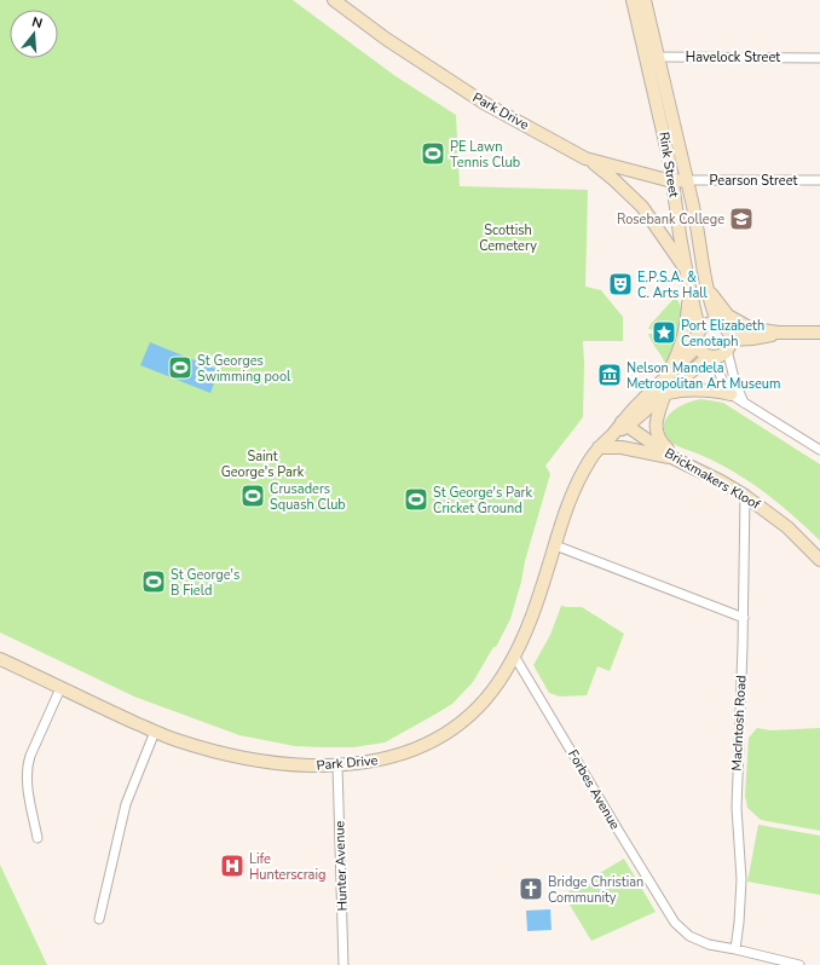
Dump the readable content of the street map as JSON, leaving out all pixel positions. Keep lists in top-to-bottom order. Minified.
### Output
{"streets":{"street":["Havelock Street","Park Drive","Rink Street","Pearson Street","Brickmakers Kloof","MacIntosh Road","Forbes Avenue","Hunter Avenue"]},"crossings":[["Havelock Street","Rink Street"],["Park Drive","Rink Street"],["Park Drive","Pearson Street"],["Park Drive","Brickmakers Kloof"],["Park Drive","Forbes Avenue"],["Park Drive","Hunter Avenue"],["Rink Street","Pearson Street"],["Brickmakers Kloof","MacIntosh Road"],["MacIntosh Road","Forbes Avenue"]],"parks":["Scottish Cemetery","Saint George's Park"],"places":{"sports":["PE Lawn Tennis Club","St Georges Swimming pool","Crusaders Squash Club","St George's Park Cricket Ground","St George's B Field"],"school or university":["Rosebank College"],"theatre":["E.P.S.A. & C. Arts Hall"],"place":["Port Elizabeth Cenotaph"],"museum":["Nelson Mandela Metropolitan Art Museum"],"hospital":["Life Hunterscraig"],"church":["Bridge Christian Community"]},"north":"top"}
